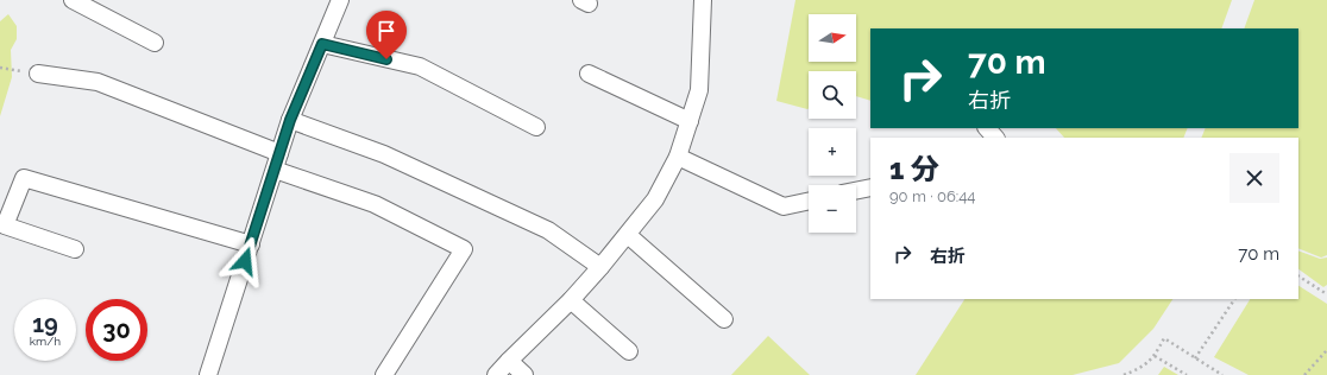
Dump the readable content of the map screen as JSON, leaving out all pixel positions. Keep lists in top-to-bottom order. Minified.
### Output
{"north":"right","page":{"map_buttons":["+","−"],"turn":["70 m","右折"],"heading":["1 分","90 m · 06:44"],"list":[{"name":"右折","value":"70 m"}],"speed":"19 km/h","limit":"30"}}
